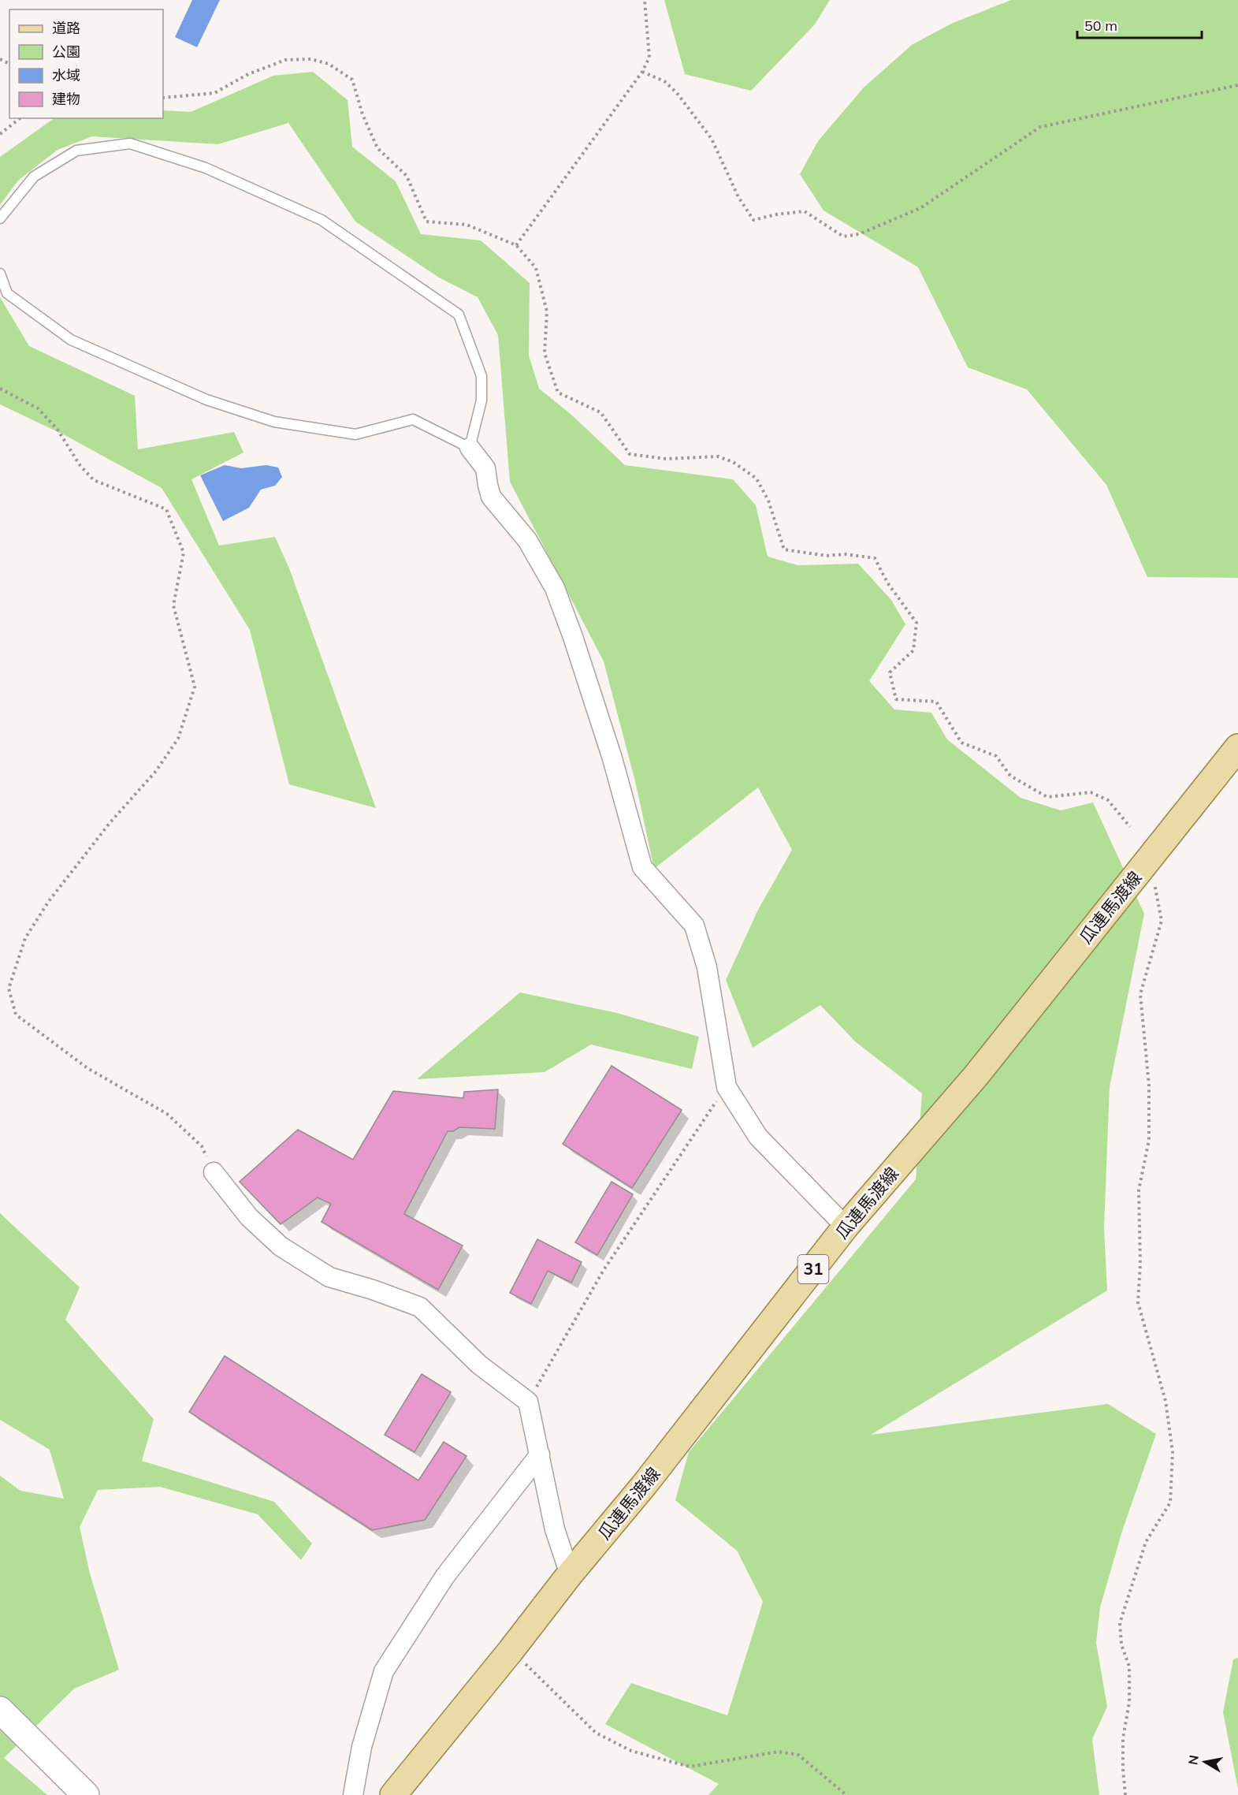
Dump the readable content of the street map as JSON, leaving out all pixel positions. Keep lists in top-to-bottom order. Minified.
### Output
{"streets":{"main road":["瓜連馬渡線","31"]},"legend":["道路","公園","水域","建物"],"scale_bar":"50 m","north":"left"}
